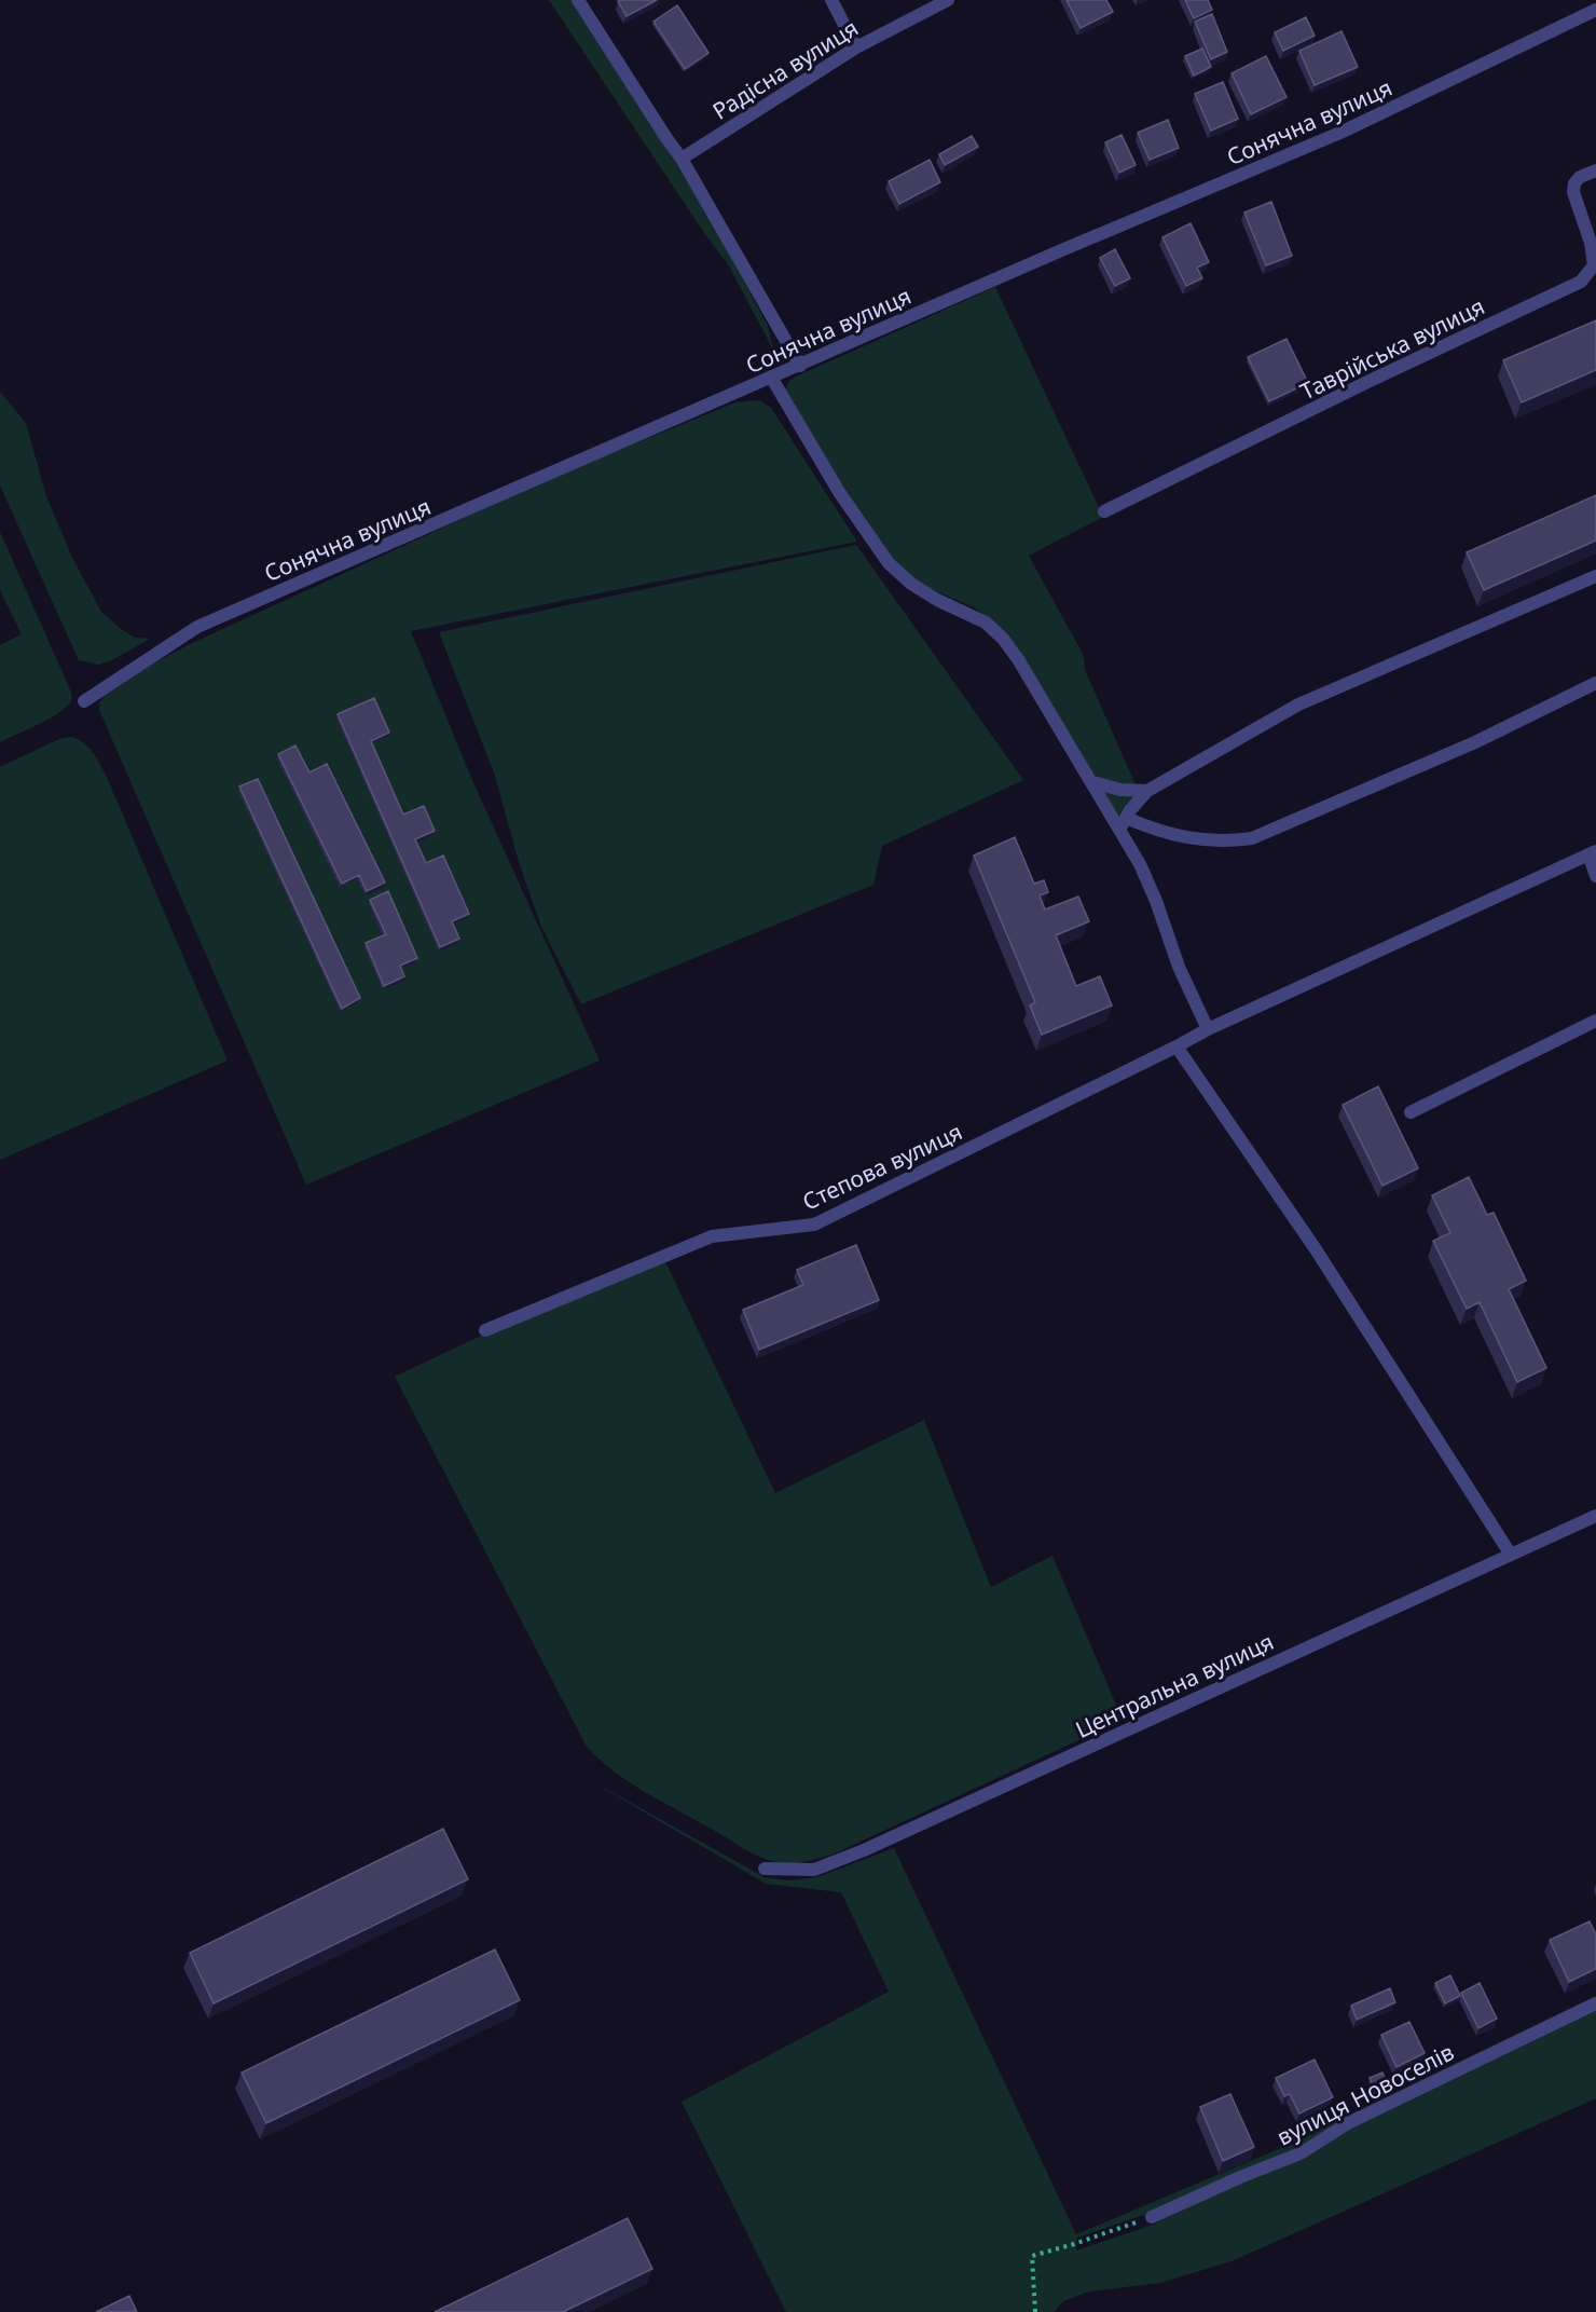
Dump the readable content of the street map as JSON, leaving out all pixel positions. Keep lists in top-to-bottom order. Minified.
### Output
{"streets":{"street":["Радісна вулиця","Сонячна вулиця","Таврійська вулиця","Степова вулиця","Центральна вулиця","вулиця Новоселів"]}}
